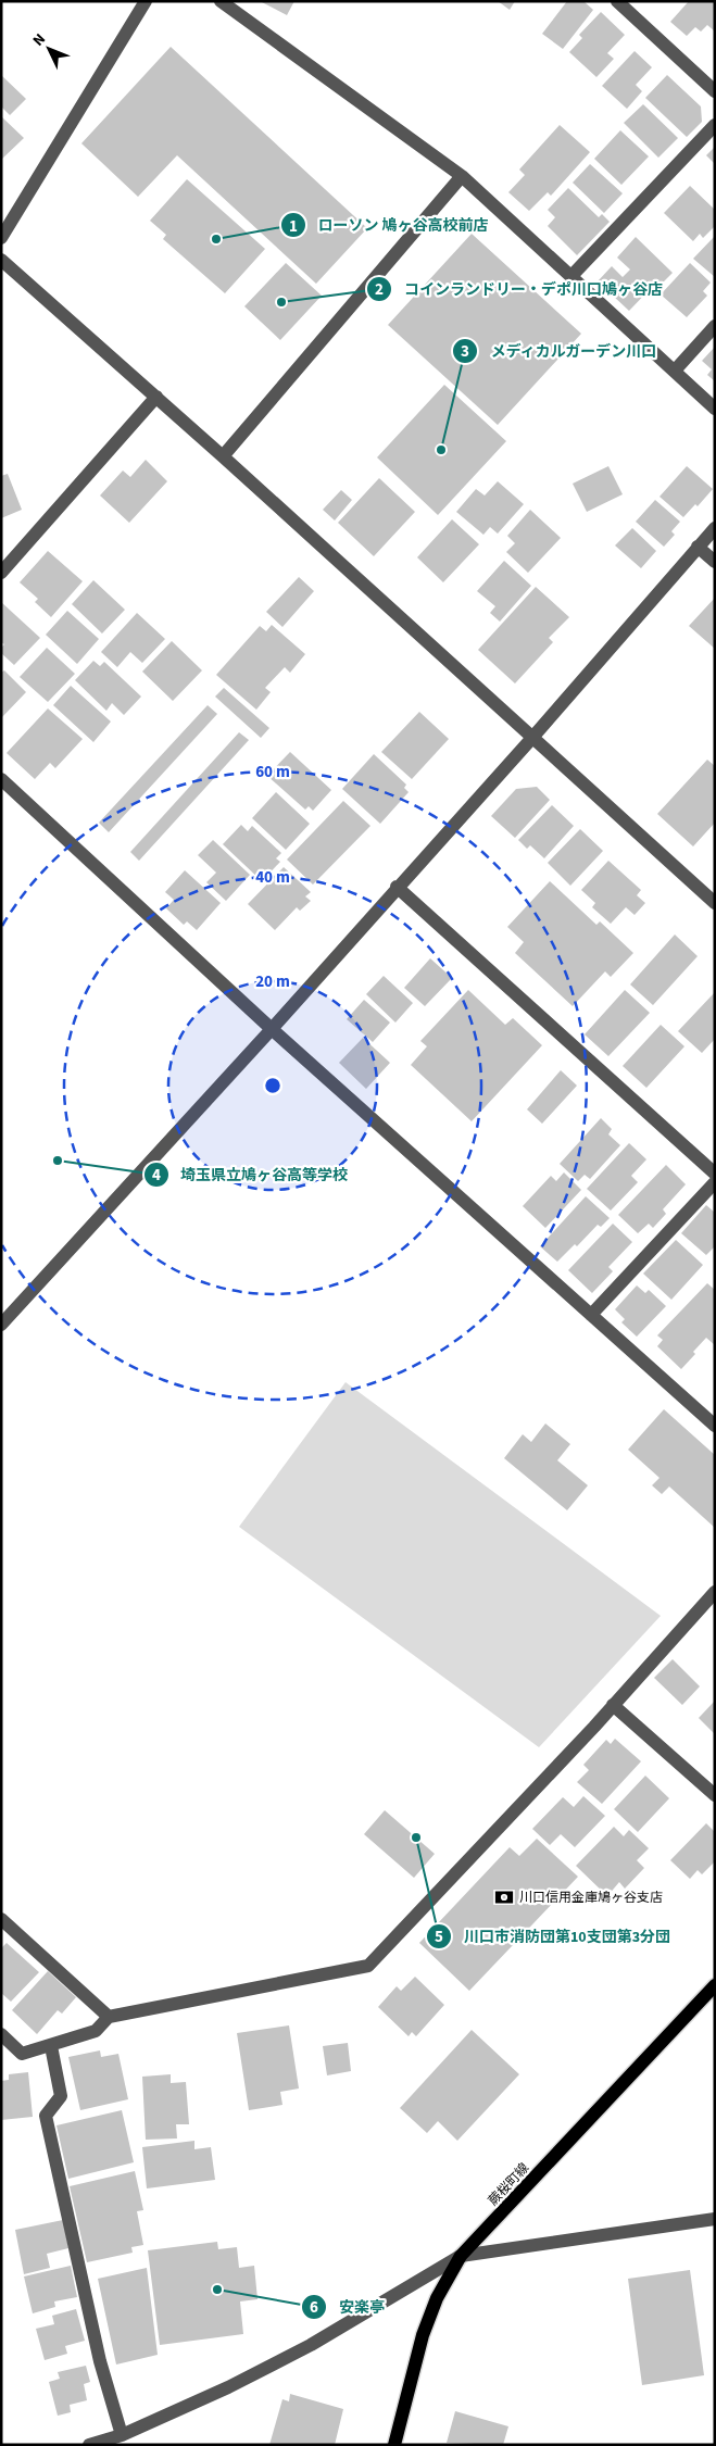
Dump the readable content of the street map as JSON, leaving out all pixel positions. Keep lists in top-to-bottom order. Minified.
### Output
{"streets":{"main road":["蕨桜町線"]},"places":{"other":["ローソン 鳩ヶ谷高校前店","コインランドリー・デポ川口鳩ヶ谷店","メディカルガーデン川口","埼玉県立鳩ヶ谷高等学校","川口市消防団第10支団第3分団","安楽亭"],"bank":["川口信用金庫鳩ヶ谷支店"]},"north":"top left","rings":["60 m","40 m","20 m"]}
